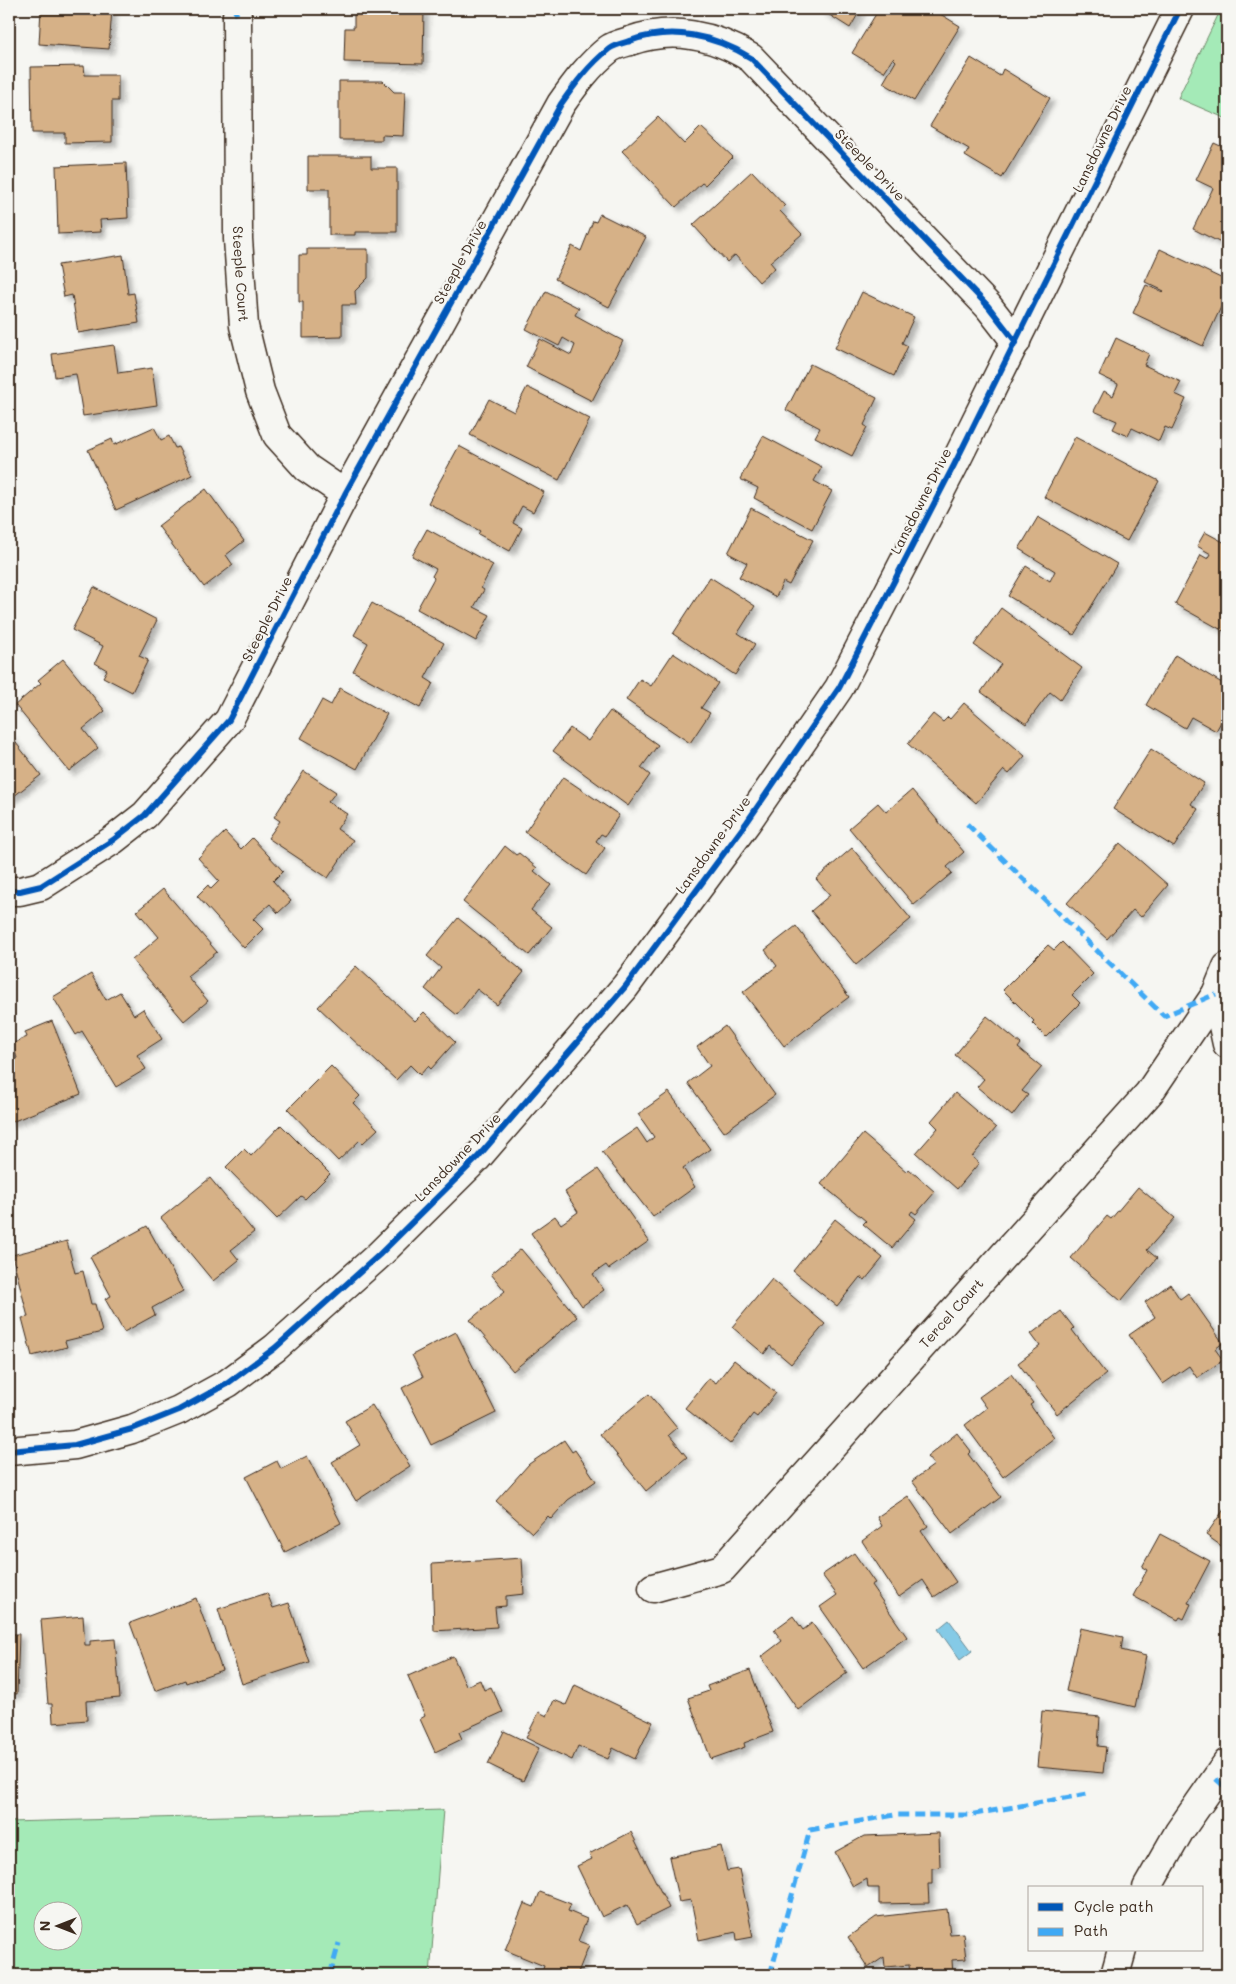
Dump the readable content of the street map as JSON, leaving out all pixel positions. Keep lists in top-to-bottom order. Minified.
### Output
{"streets":{"street":["Lansdowne Drive","Steeple Drive","Steeple Court","Tercel Court"]},"crossings":[["Lansdowne Drive","Steeple Drive"],["Steeple Drive","Steeple Court"]],"legend":["Cycle path","Path"],"north":"left"}
